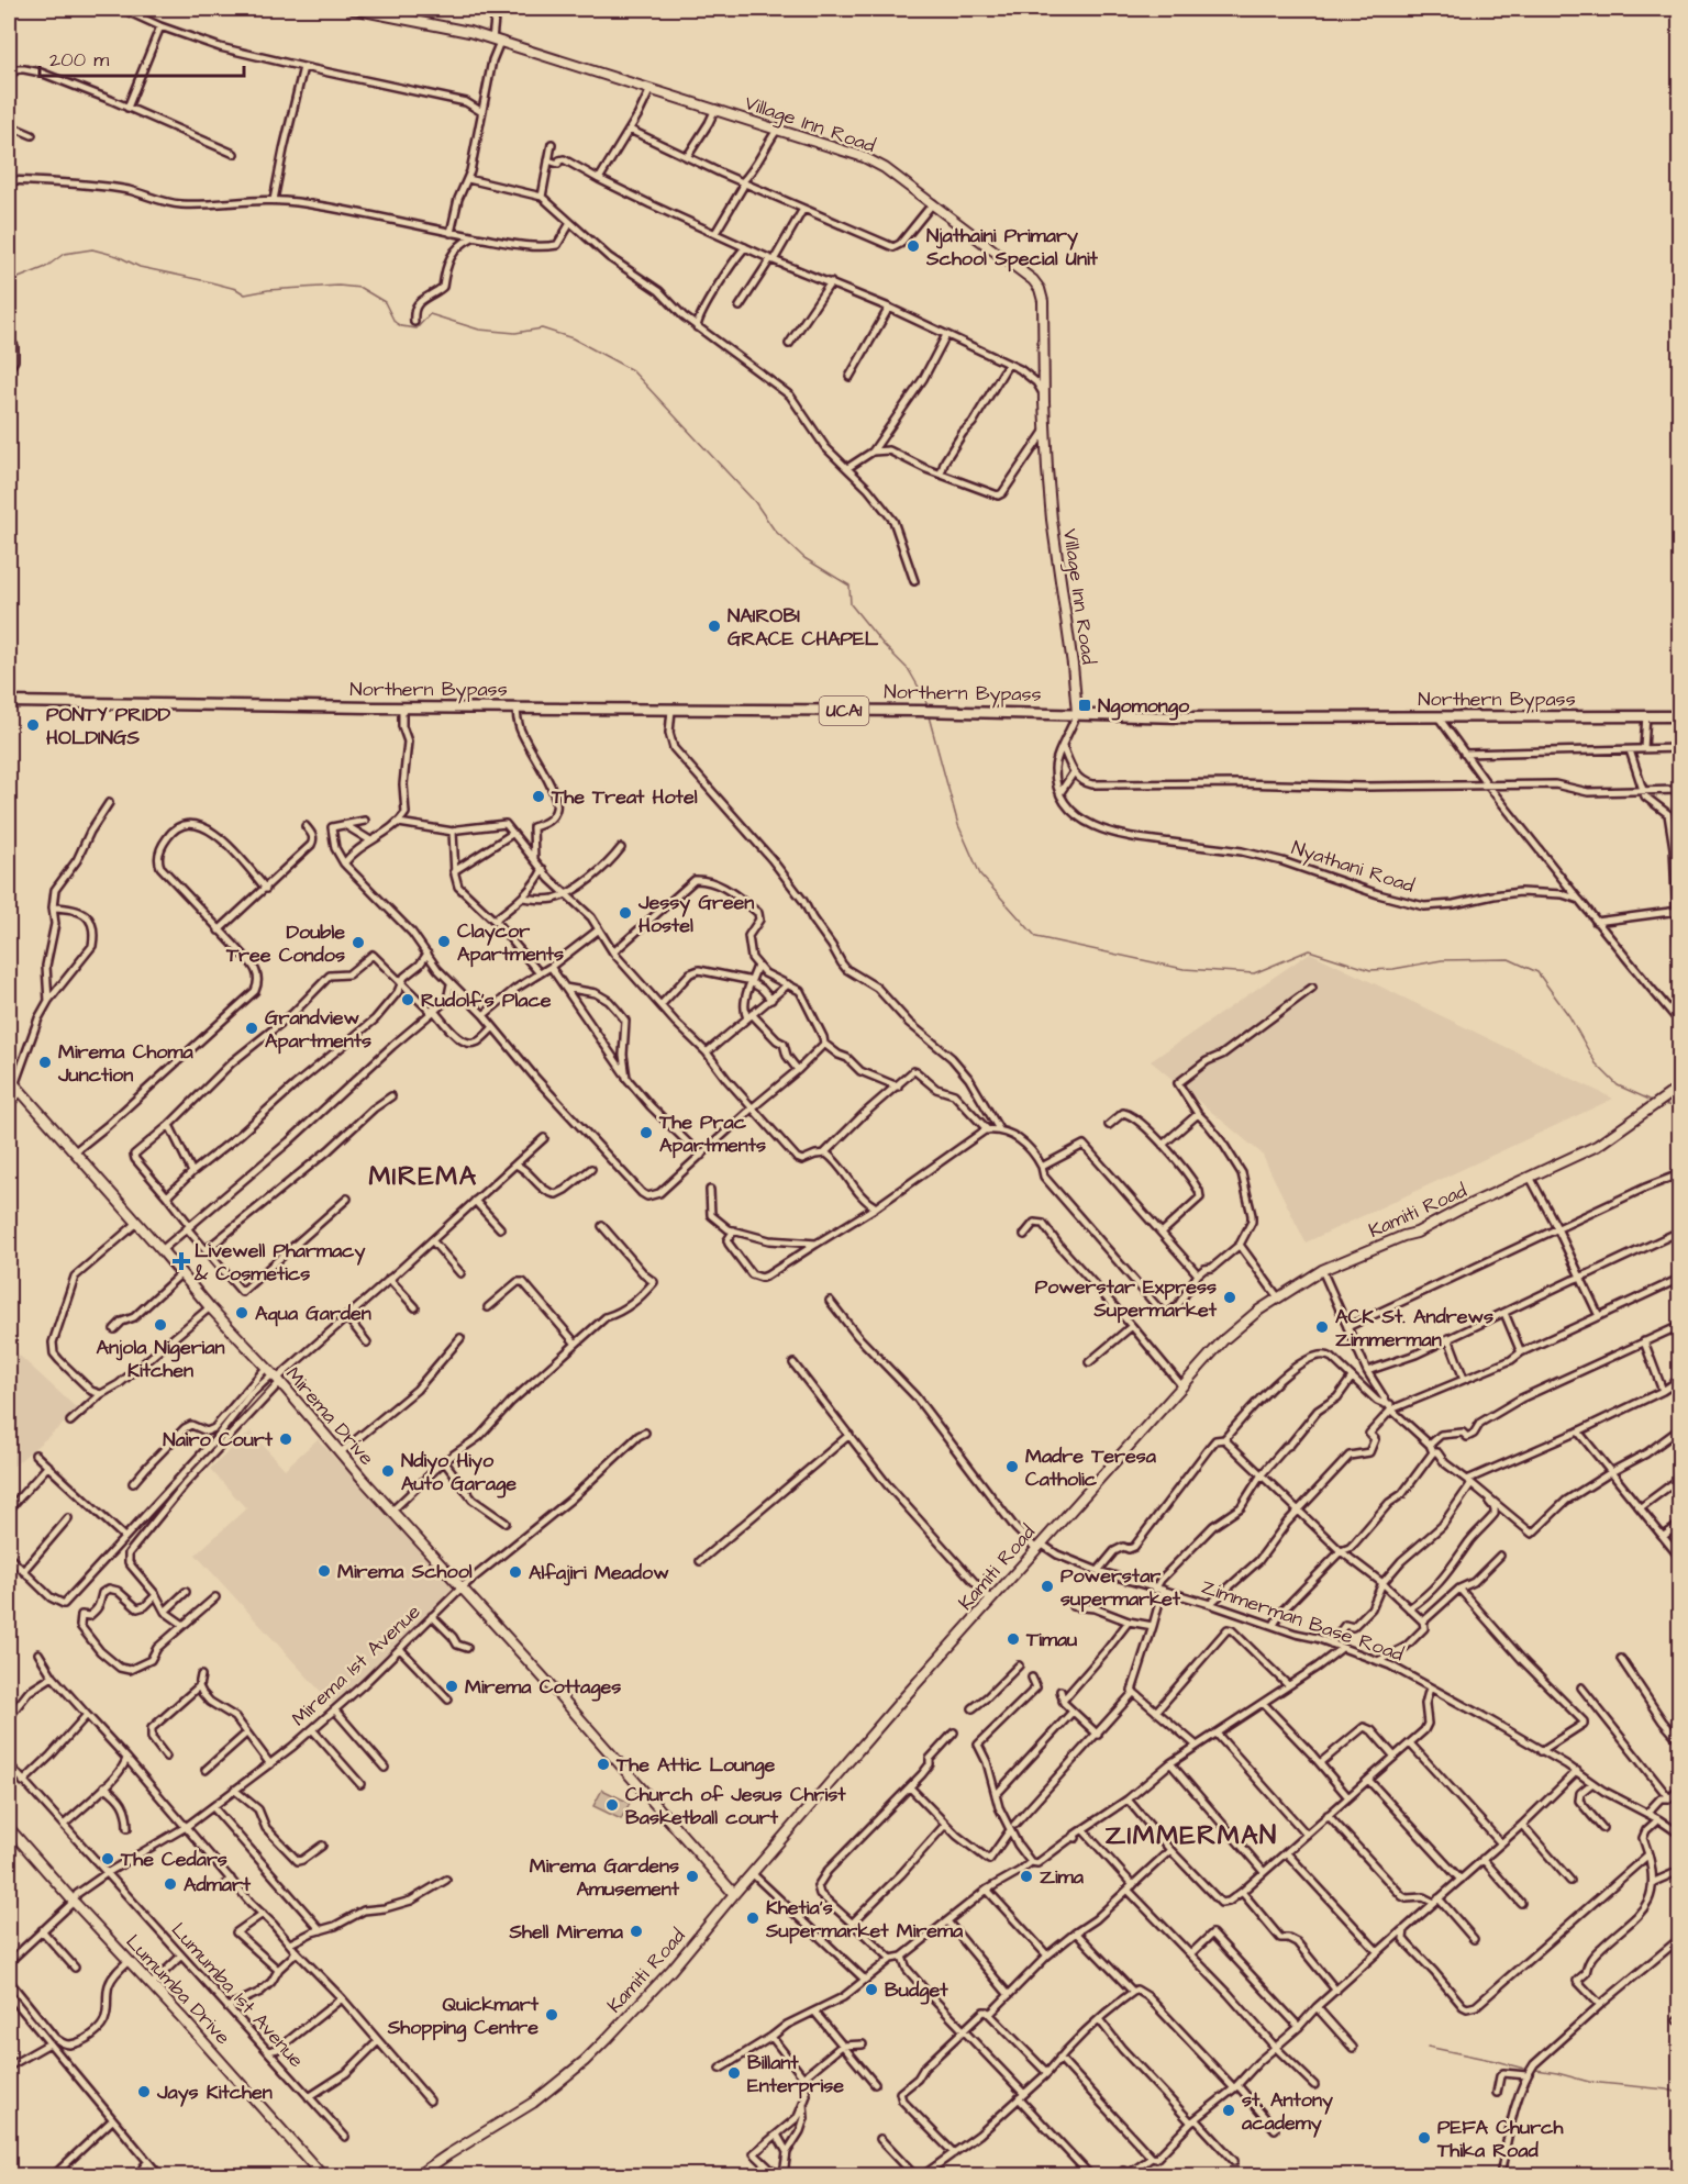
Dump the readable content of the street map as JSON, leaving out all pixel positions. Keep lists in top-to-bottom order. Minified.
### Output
{"streets":{"main road":["Northern Bypass","UCA1"],"street":["Village Inn Road","Nyathani Road","Kamiti Road","Mirema Drive","Zimmerman Base Road","Mirema 1st Avenue","Lumumba Drive","Lumumba 1st Avenue"]},"crossings":[["Village Inn Road","Northern Bypass"],["Village Inn Road","Nyathani Road"],["Northern Bypass","Nyathani Road"],["Kamiti Road","Mirema Drive"],["Kamiti Road","Zimmerman Base Road"],["Mirema Drive","Mirema 1st Avenue"],["Mirema 1st Avenue","Lumumba Drive"],["Mirema 1st Avenue","Lumumba 1st Avenue"]],"districts":["MIREMA","ZIMMERMAN"],"places":{"other":["Njathaini Primary School Special Unit","NAIROBI GRACE CHAPEL","PONTY PRIDD HOLDINGS","The Treat Hotel","Jessy Green Hostel","Claycor Apartments","Double Tree Condos","Rudolf's Place","Grandview Apartments","Mirema Choma Junction","The Prac Apartments","Powerstar Express Supermarket","Aqua Garden","Anjola Nigerian Kitchen","ACK St. Andrews Zimmerman","Nairo Court","Madre Teresa Catholic","Ndiyo Hiyo Auto Garage","Mirema School","Alfajiri Meadow","Powerstar supermarket","Timau","Mirema Cottages","The Attic Lounge","Church of Jesus Christ Basketball court","The Cedars","Mirema Gardens Amusement","Zima","Admart","Khetia's Supermarket Mirema","Shell Mirema","Budget","Quickmart Shopping Centre","Billant Enterprise","Jays Kitchen","st. Antony academy","PEFA Church Thika Road"],"transit":["Ngomongo"],"health":["Livewell Pharmacy & Cosmetics"]},"scale_bar":"200 m"}
